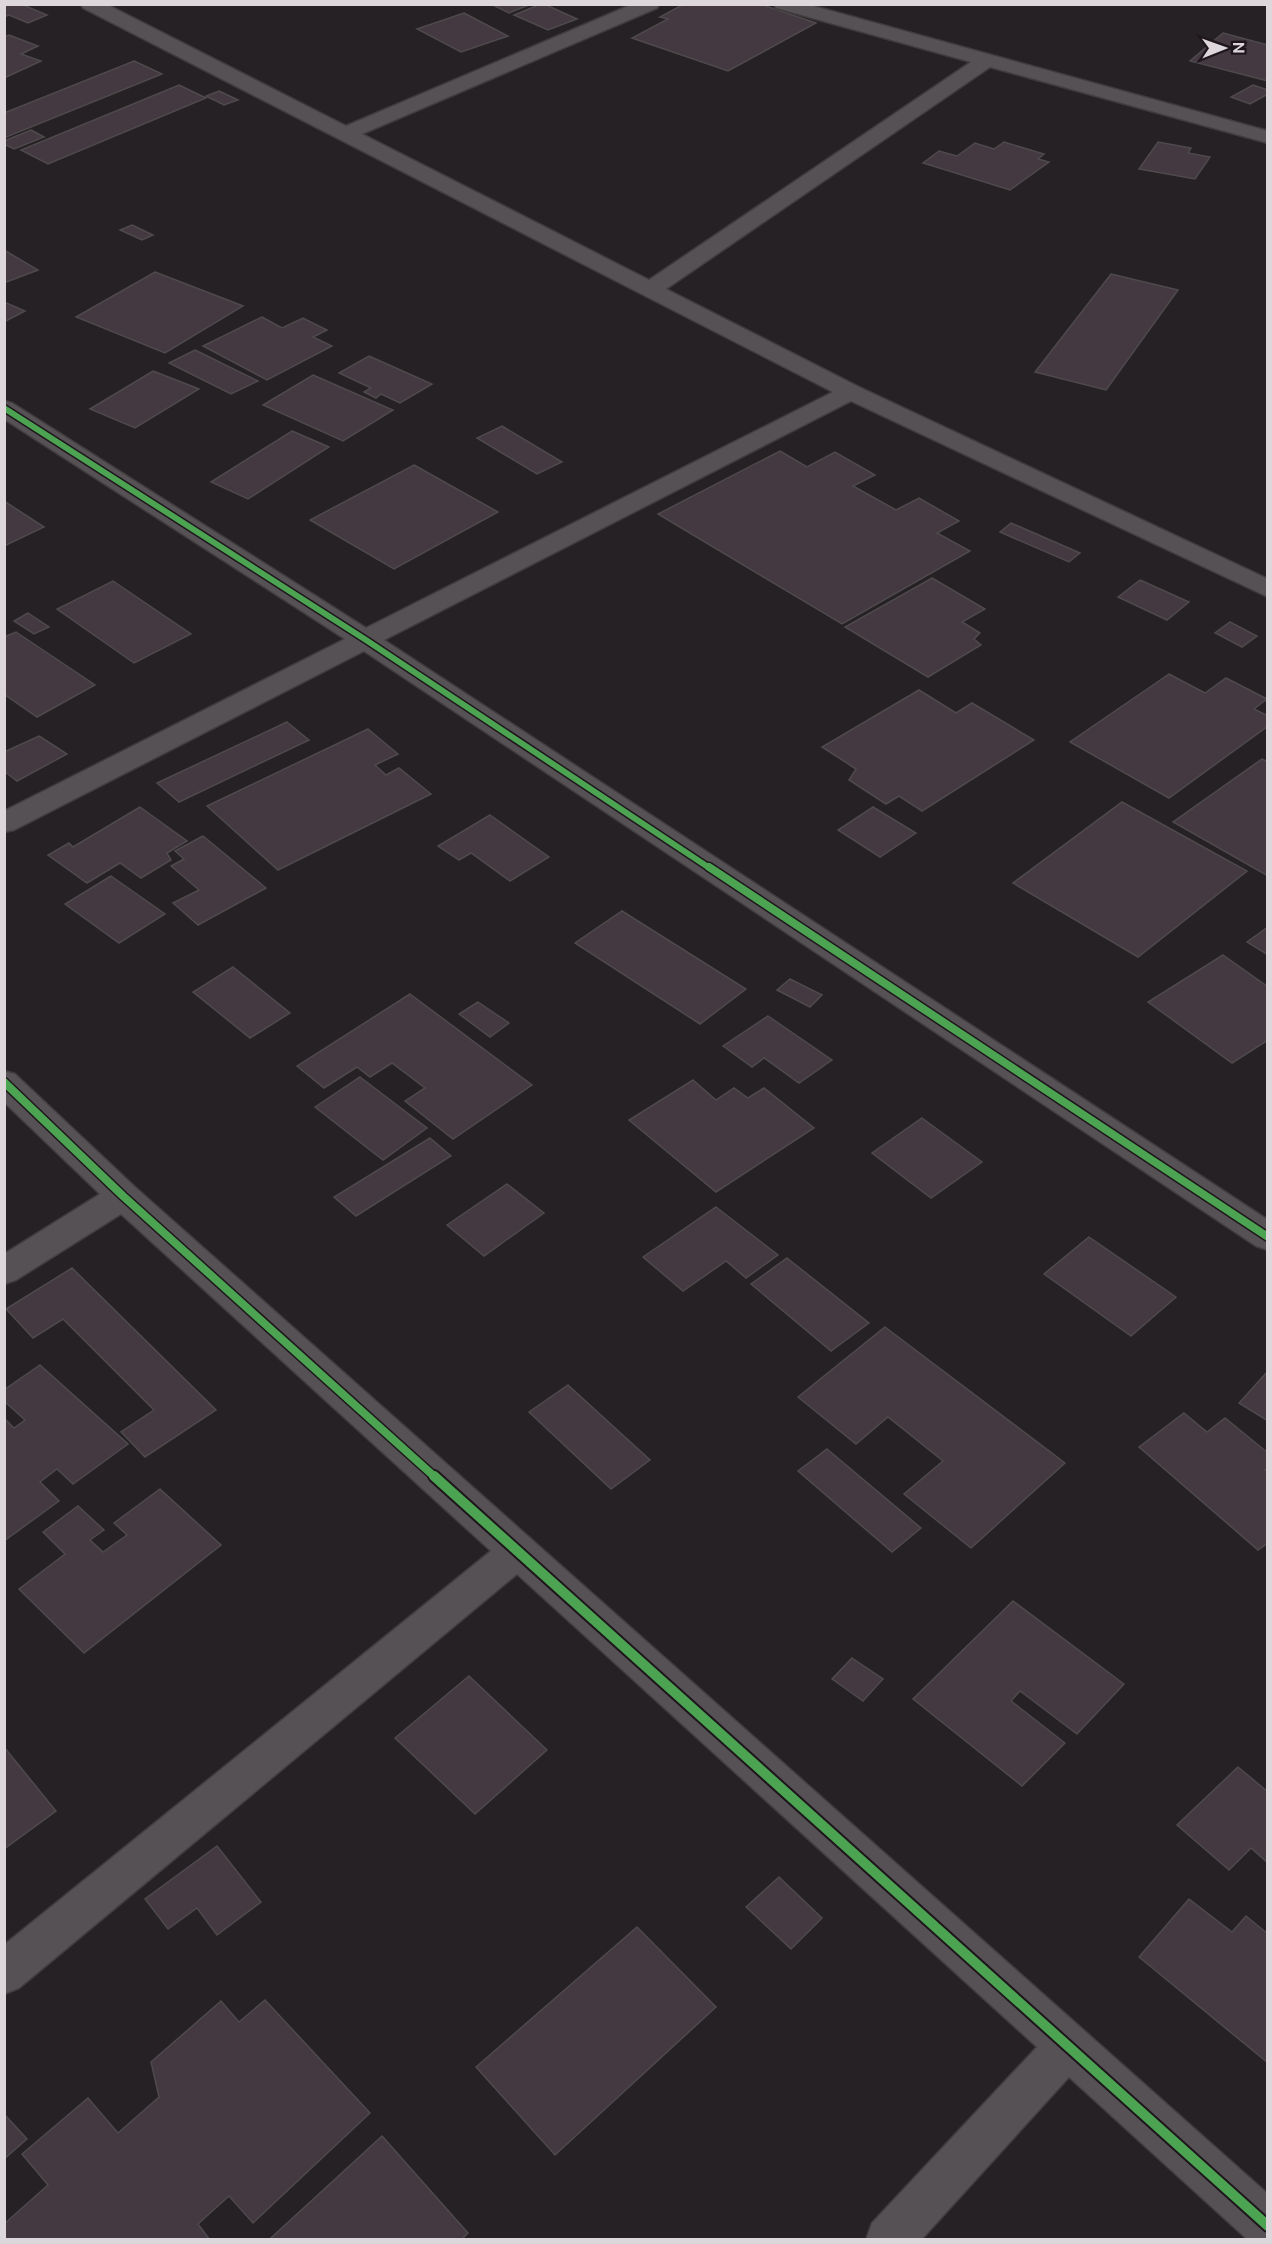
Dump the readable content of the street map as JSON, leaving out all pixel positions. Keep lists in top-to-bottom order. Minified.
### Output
{"north":"right"}
